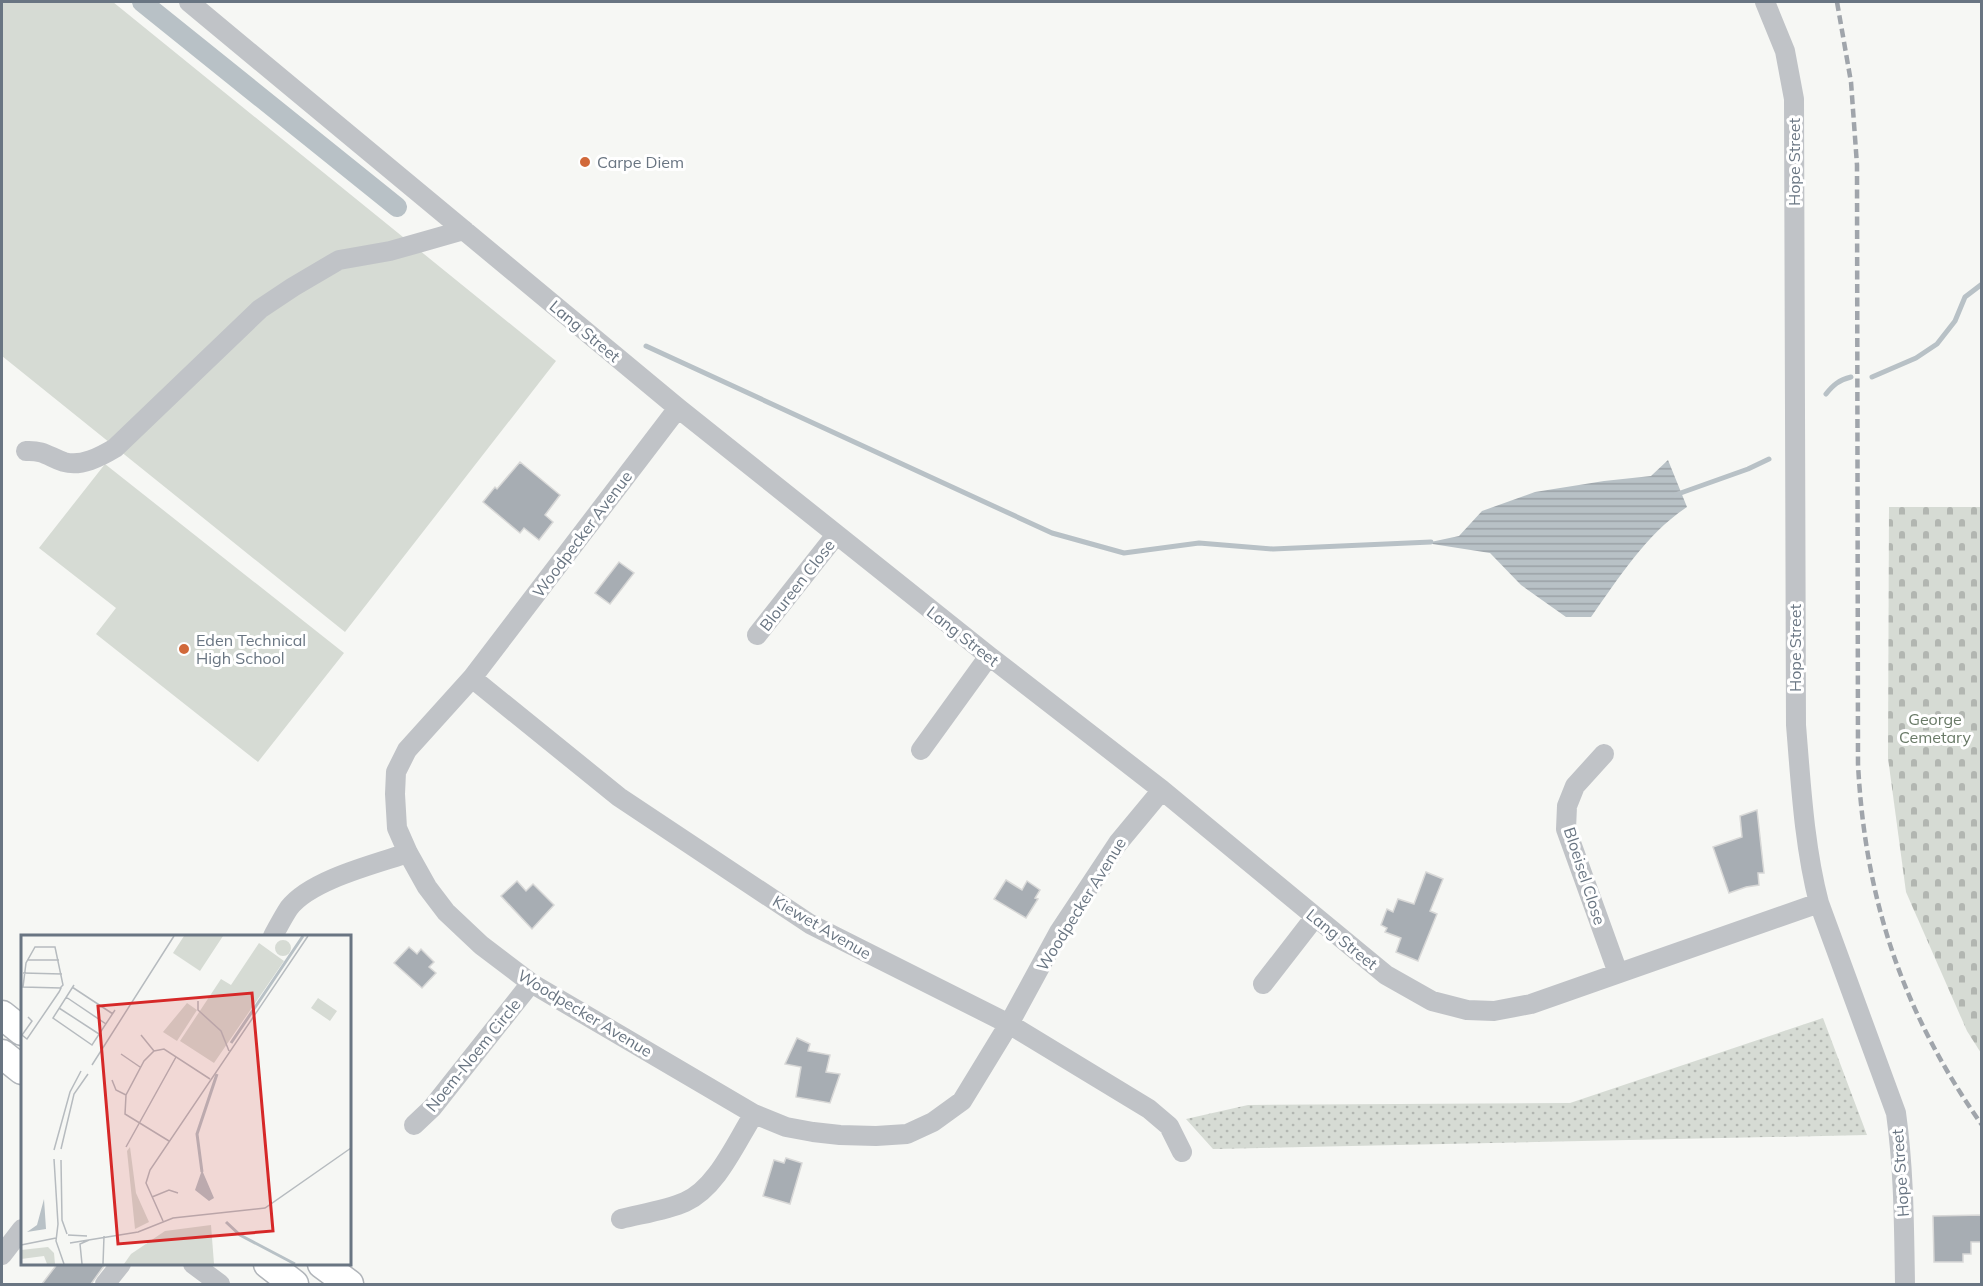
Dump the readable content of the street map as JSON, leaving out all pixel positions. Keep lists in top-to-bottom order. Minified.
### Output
{"streets":{"street":["Hope Street","Lang Street","Woodpecker Avenue","Bloureen Close","Bloeisel Close","Kiewet Avenue","Noem-Noem Circle"]},"crossings":[["Hope Street","Lang Street"],["Lang Street","Woodpecker Avenue"],["Lang Street","Bloureen Close"],["Lang Street","Bloeisel Close"],["Woodpecker Avenue","Kiewet Avenue"],["Woodpecker Avenue","Noem-Noem Circle"]],"parks":["George Cemetary"],"places":["Carpe Diem","Eden Technical High School"]}
